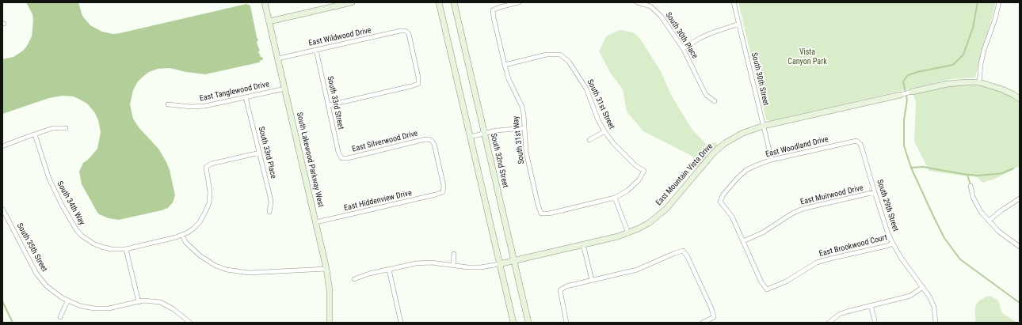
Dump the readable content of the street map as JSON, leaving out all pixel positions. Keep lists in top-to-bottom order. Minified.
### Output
{"streets":{"street":["South 30th Place","East Wildwood Drive","South 30th Street","East Tanglewood Drive","South 33rd Street","South 31st Street","South 31st Way","East Silverwood Drive","East Woodland Drive","South 33rd Place","South Lakewood Parkway West","South 32nd Street","East Mountain Vista Drive","East Muirwood Drive","East Hiddenview Drive","South 34th Way","South 29th Street","East Brookwood Court","South 35th Street"]},"crossings":[["East Wildwood Drive","South 33rd Street"],["East Wildwood Drive","South Lakewood Parkway West"],["South 30th Street","East Woodland Drive"],["South 30th Street","East Mountain Vista Drive"],["East Tanglewood Drive","South 33rd Place"],["East Tanglewood Drive","South Lakewood Parkway West"],["South 33rd Street","East Silverwood Drive"],["South 31st Street","South 31st Way"],["East Silverwood Drive","East Hiddenview Drive"],["East Woodland Drive","East Muirwood Drive"],["East Woodland Drive","South 29th Street"],["East Woodland Drive","East Brookwood Court"],["South Lakewood Parkway West","East Hiddenview Drive"],["South 32nd Street","East Mountain Vista Drive"],["East Muirwood Drive","South 29th Street"],["East Muirwood Drive","East Brookwood Court"],["South 29th Street","East Brookwood Court"]],"parks":["Vista Canyon Park"]}
